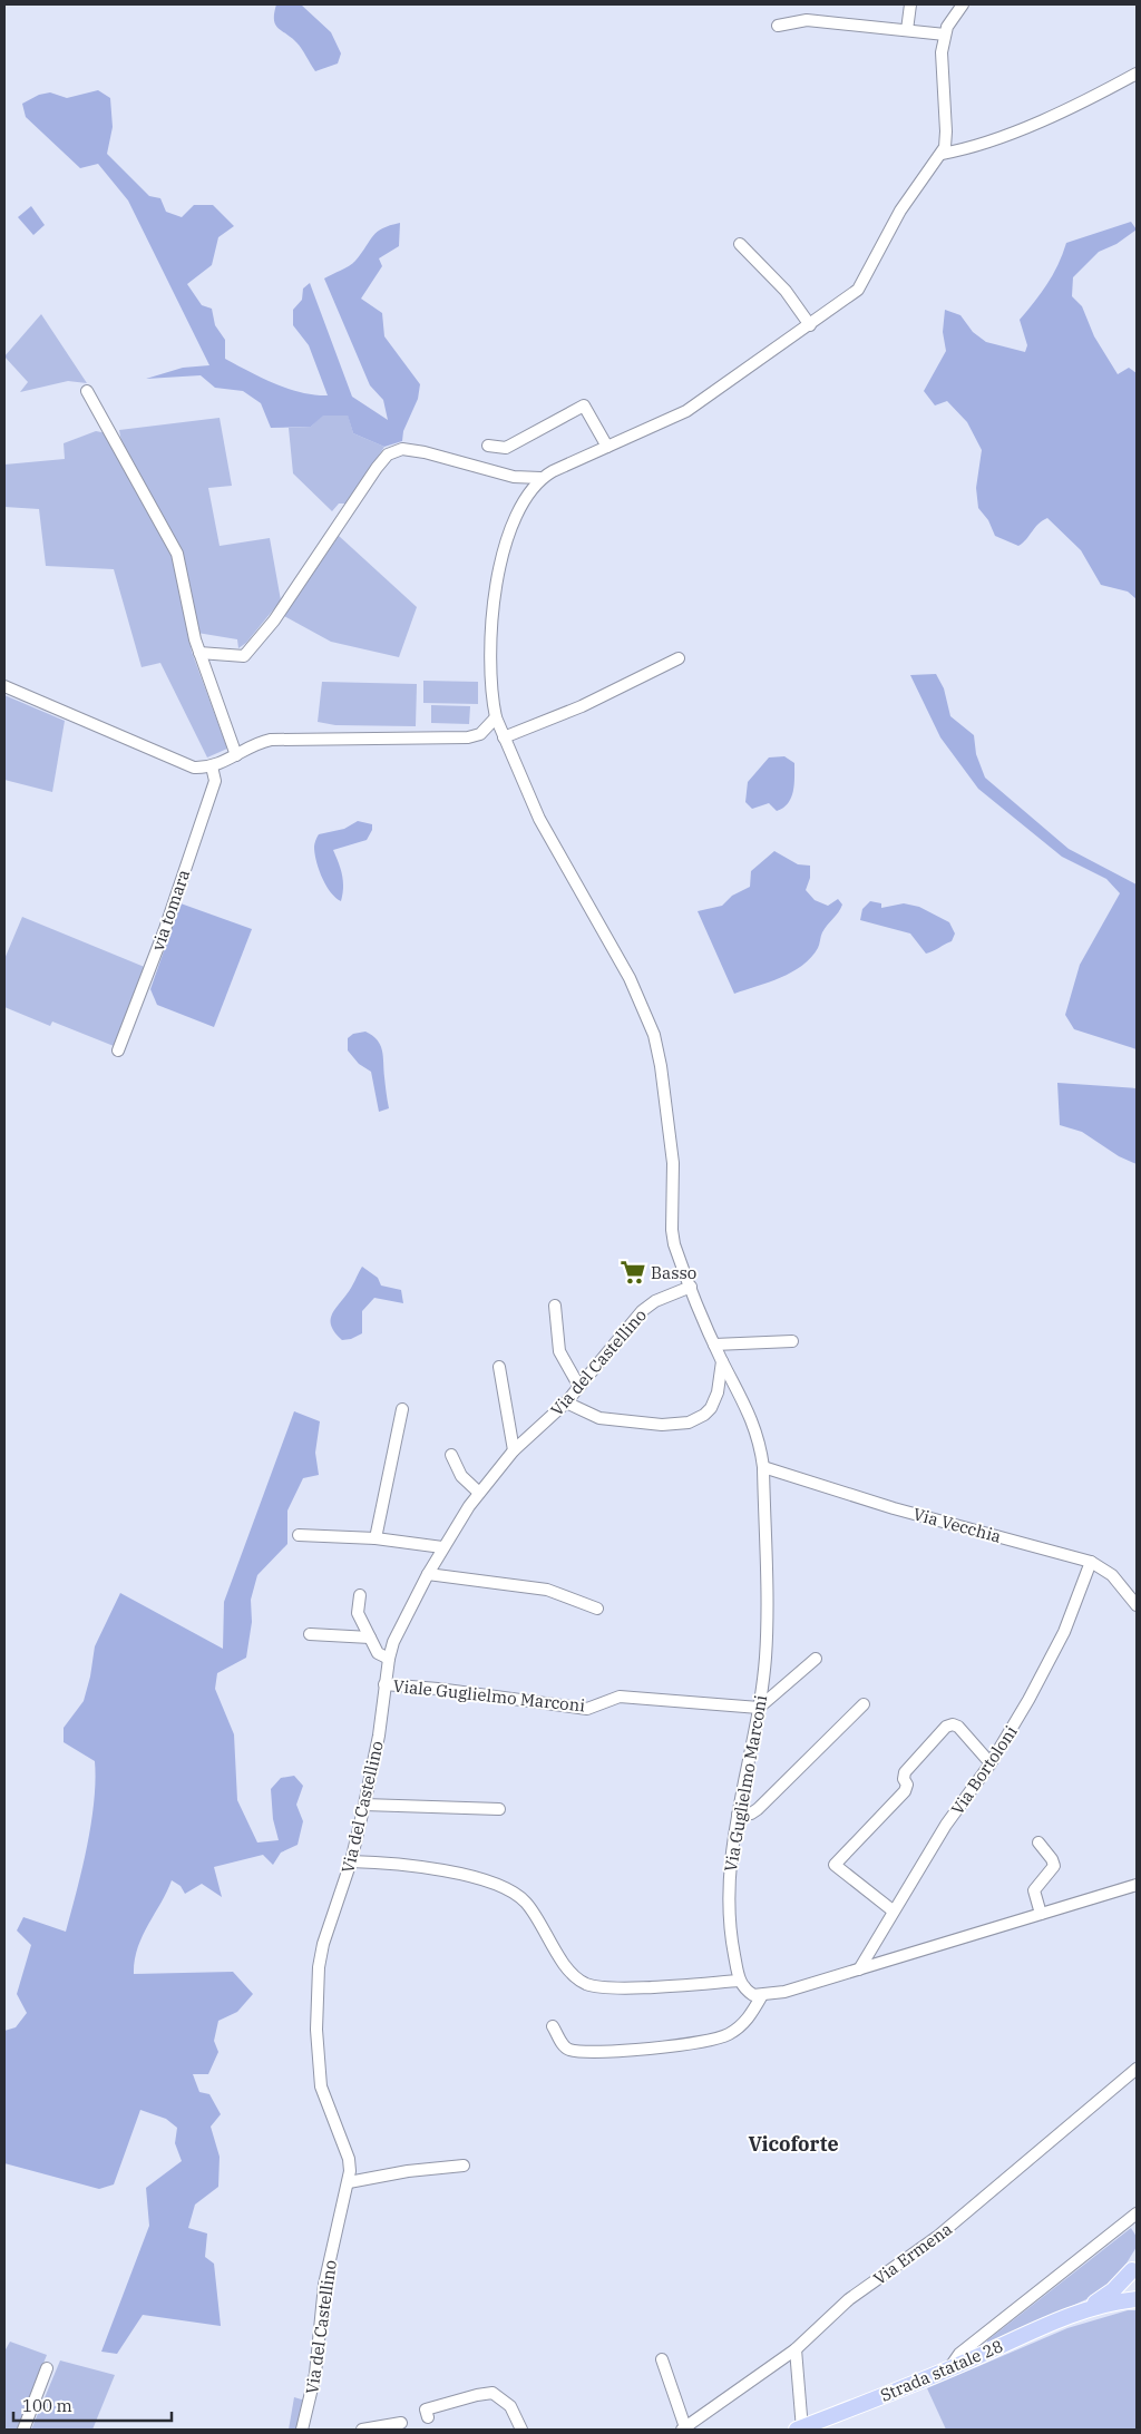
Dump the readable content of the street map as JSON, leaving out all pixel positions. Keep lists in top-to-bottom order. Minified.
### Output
{"streets":{"main road":["Strada statale 28"],"street":["via tomara","Via del Castellino","Via Vecchia","Viale Guglielmo Marconi","Via Bortoloni","Via Guglielmo Marconi","Via Ermena"]},"crossings":[["Via del Castellino","Viale Guglielmo Marconi"],["Via del Castellino","Via Guglielmo Marconi"],["Via Vecchia","Via Bortoloni"],["Via Vecchia","Via Guglielmo Marconi"],["Viale Guglielmo Marconi","Via Guglielmo Marconi"]],"districts":["Vicoforte"],"places":{"supermarket":["Basso"]},"scale_bar":"100 m"}
